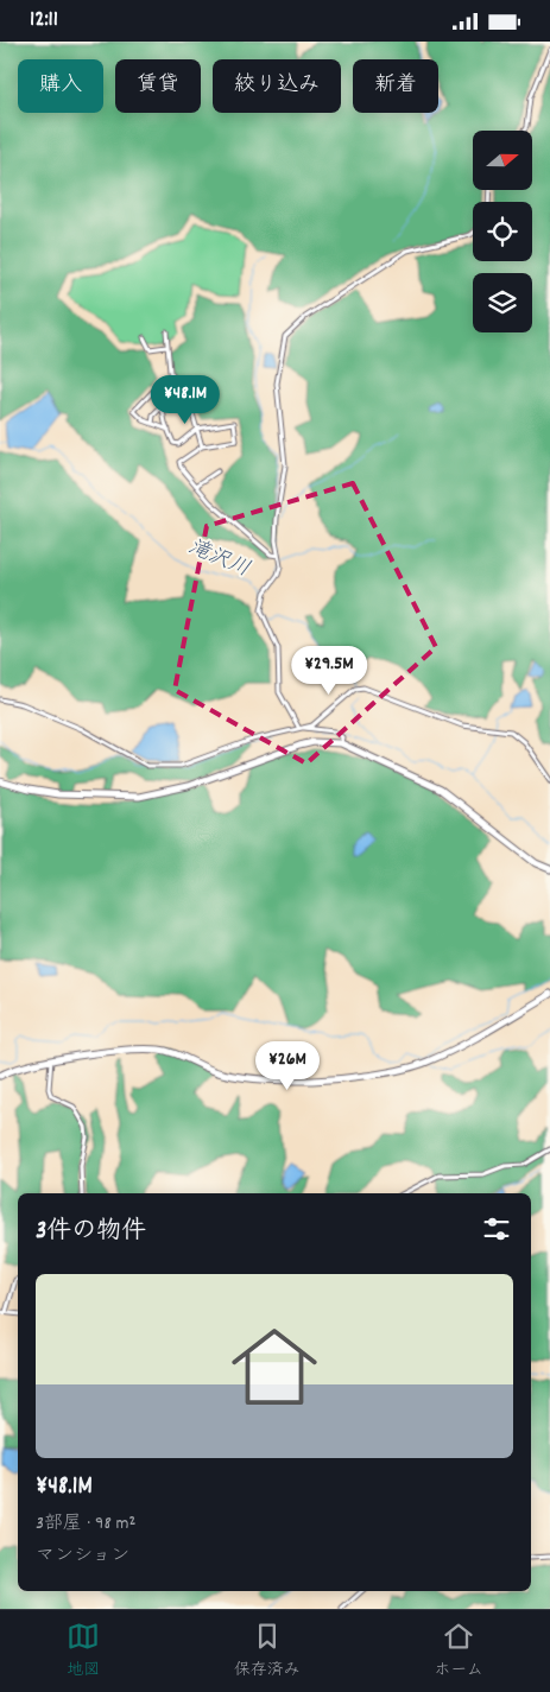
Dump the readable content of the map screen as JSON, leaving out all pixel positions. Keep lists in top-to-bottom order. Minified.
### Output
{"water":["滝沢川"],"north":"right","page":{"status":"12:11","chip":["購入","賃貸","絞り込み","新着"],"price":["¥48.1M","¥29.5M","¥26M"],"heading":"3件の物件","list":[{"name":"¥48.1M","note":"3部屋 · 98 m² · マンション"}],"tabs":["地図","保存済み","ホーム"]}}
